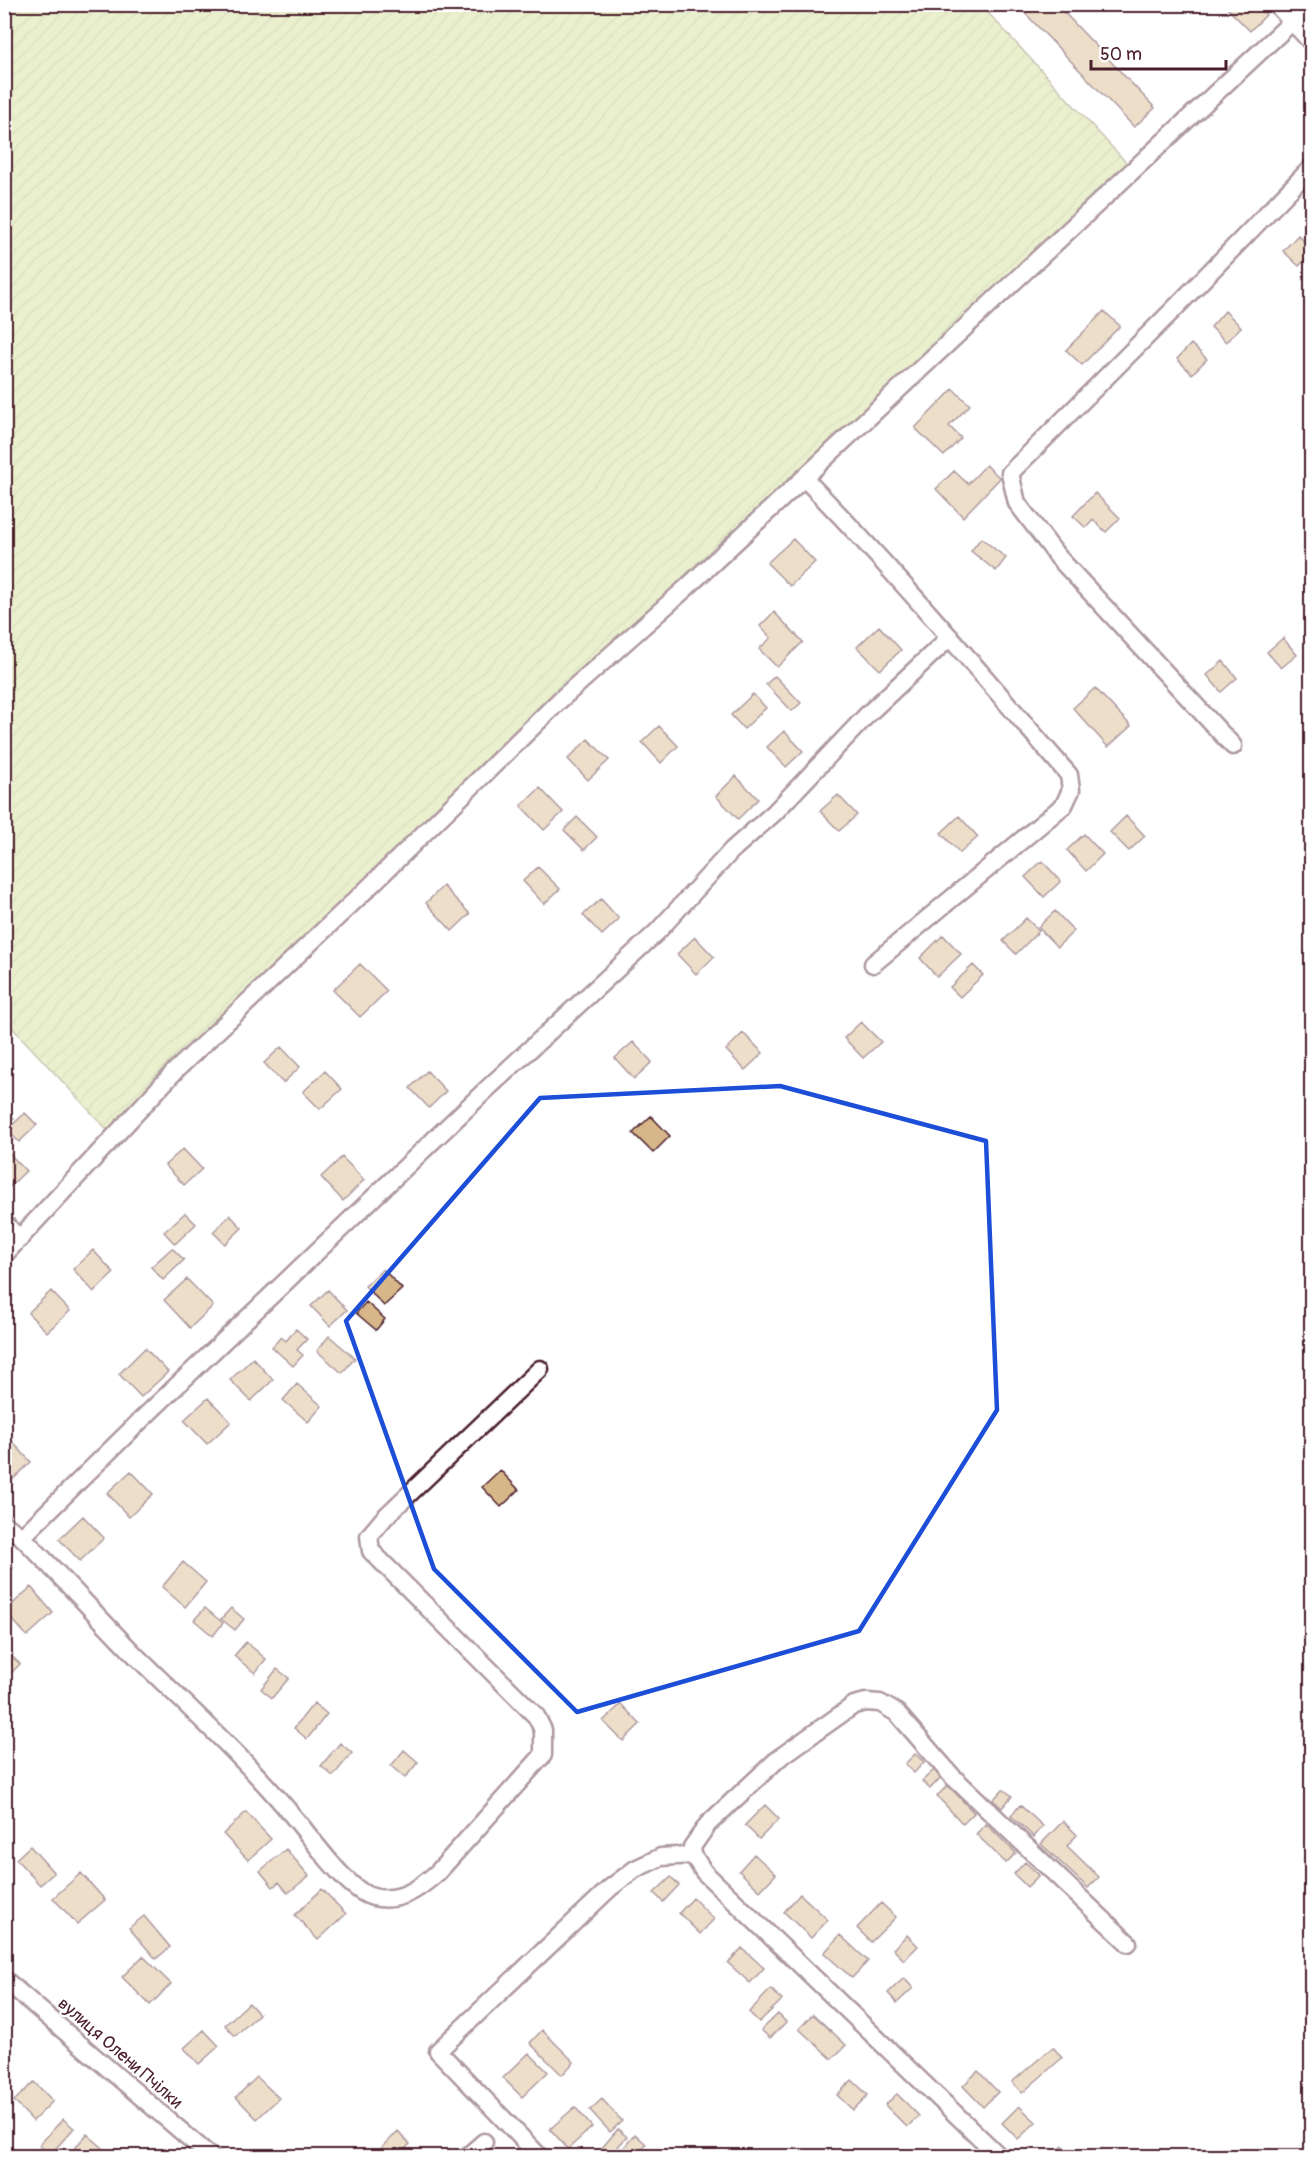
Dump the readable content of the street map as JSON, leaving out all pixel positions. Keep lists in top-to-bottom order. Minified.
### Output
{"streets":{"street":["вулиця Олени Пчілки"]},"scale_bar":"50 m"}
